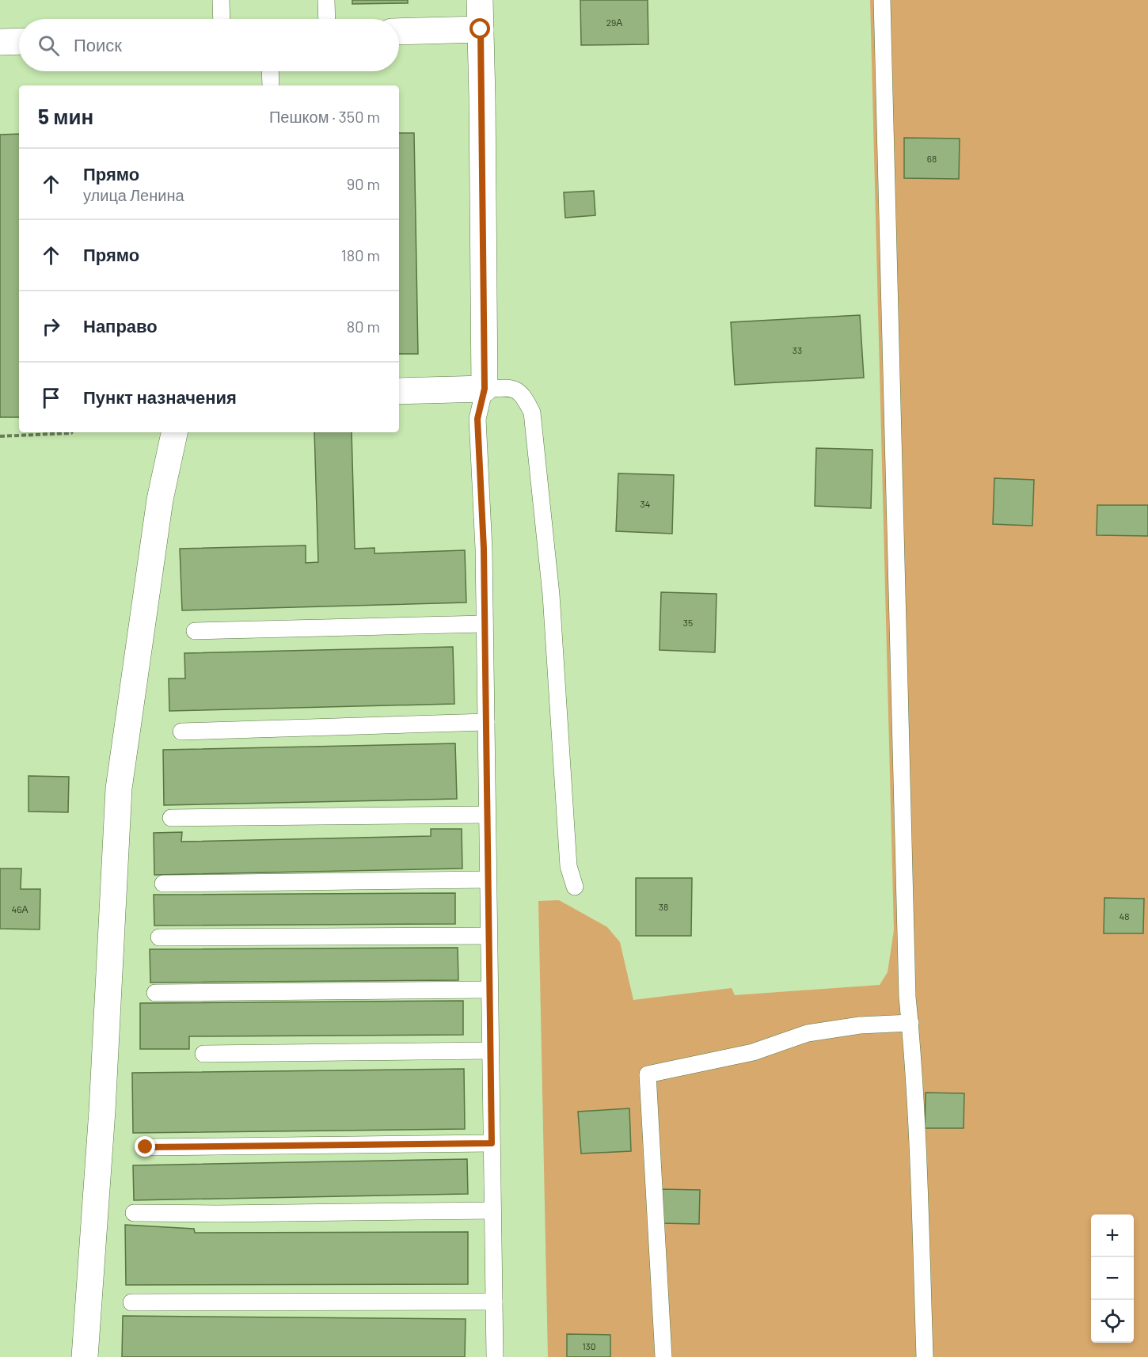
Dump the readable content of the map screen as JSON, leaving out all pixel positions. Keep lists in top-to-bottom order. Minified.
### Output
{"house_numbers":["29А","68","33","34","35","38","46А","48","130"],"page":{"search":"Поиск","heading":["5 мин","Пешком · 350 m"],"list":[["Прямо","улица Ленина","90 m"],["Прямо","180 m"],["Направо","80 m"],"Пункт назначения"],"map_buttons":["+","−"]}}
